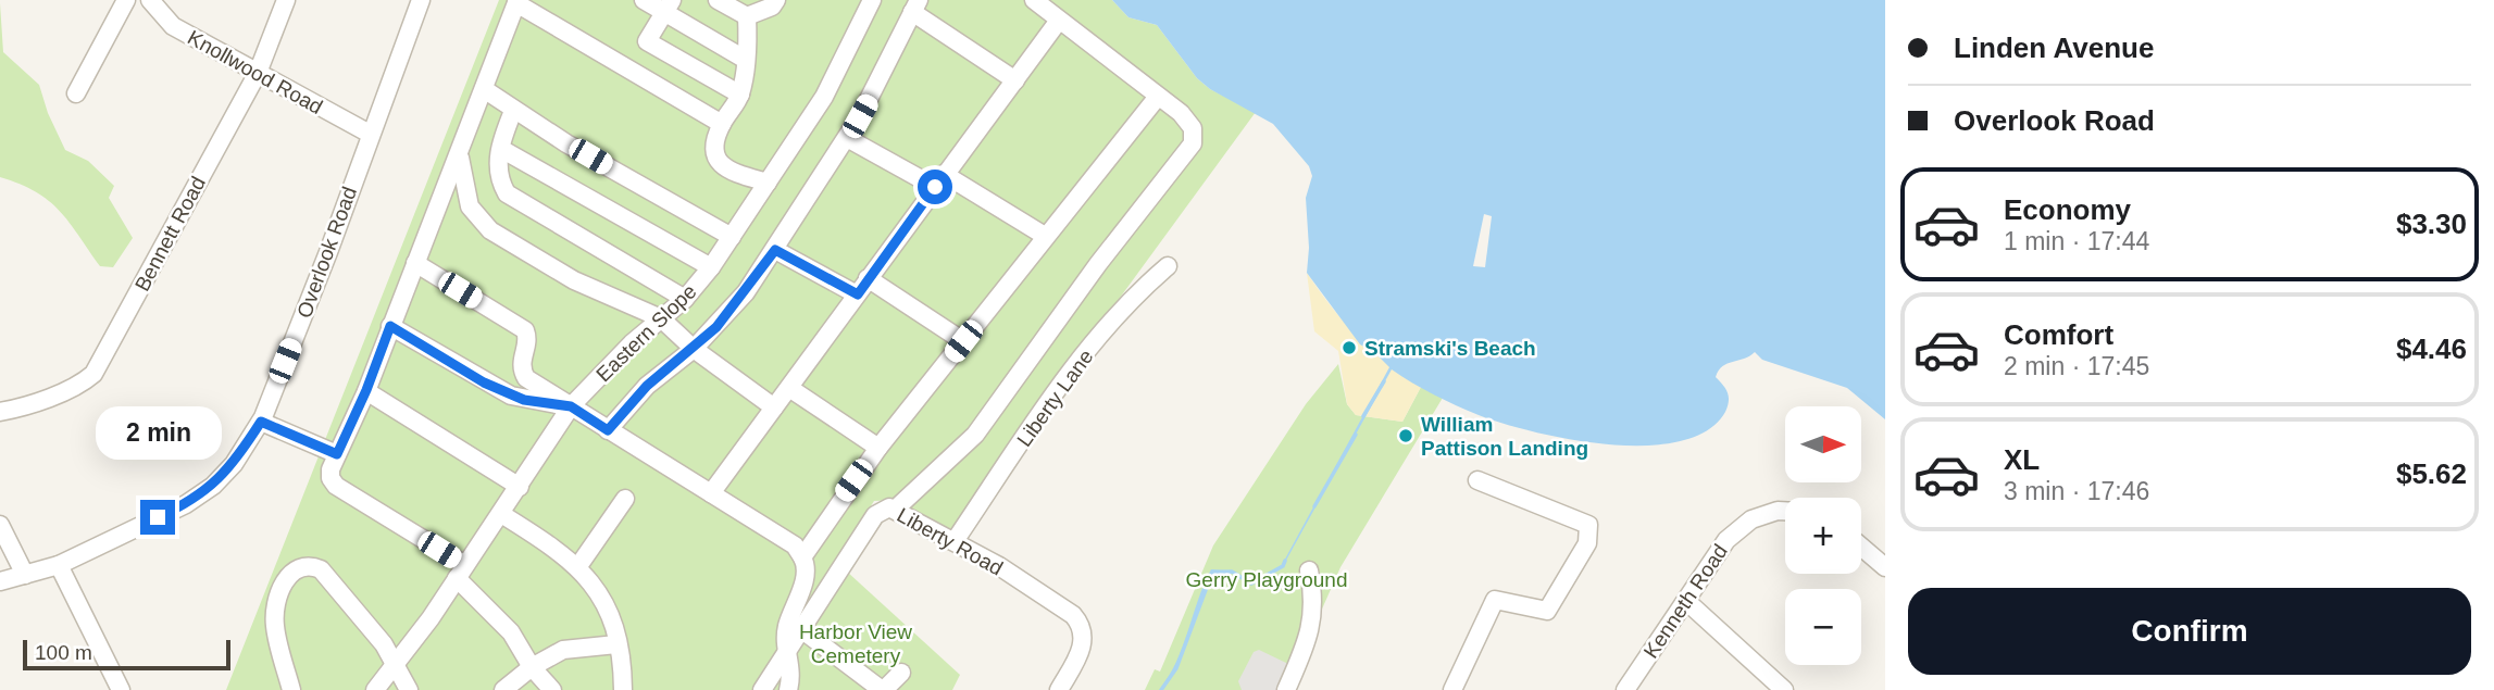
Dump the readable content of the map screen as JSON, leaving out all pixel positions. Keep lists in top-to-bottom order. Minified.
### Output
{"streets":{"street":["Knollwood Road","Bennett Road","Overlook Road","Eastern Slope","Liberty Lane","Liberty Road","Kenneth Road"]},"crossings":[["Knollwood Road","Bennett Road"],["Knollwood Road","Overlook Road"],["Liberty Lane","Liberty Road"]],"parks":["Gerry Playground","Harbor View Cemetery"],"places":["Stramski's Beach","William Pattison Landing"],"scale_bar":"100 m","north":"right","page":{"banner":["Linden Avenue","Overlook Road"],"list":[{"name":"Economy","note":"1 min · 17:44","value":"$3.30"},{"name":"Comfort","note":"2 min · 17:45","value":"$4.46"},{"name":"XL","note":"3 min · 17:46","value":"$5.62"}],"map_buttons":["+","−"],"bubble":"2 min","buttons":"Confirm","scale":"100 m"}}
